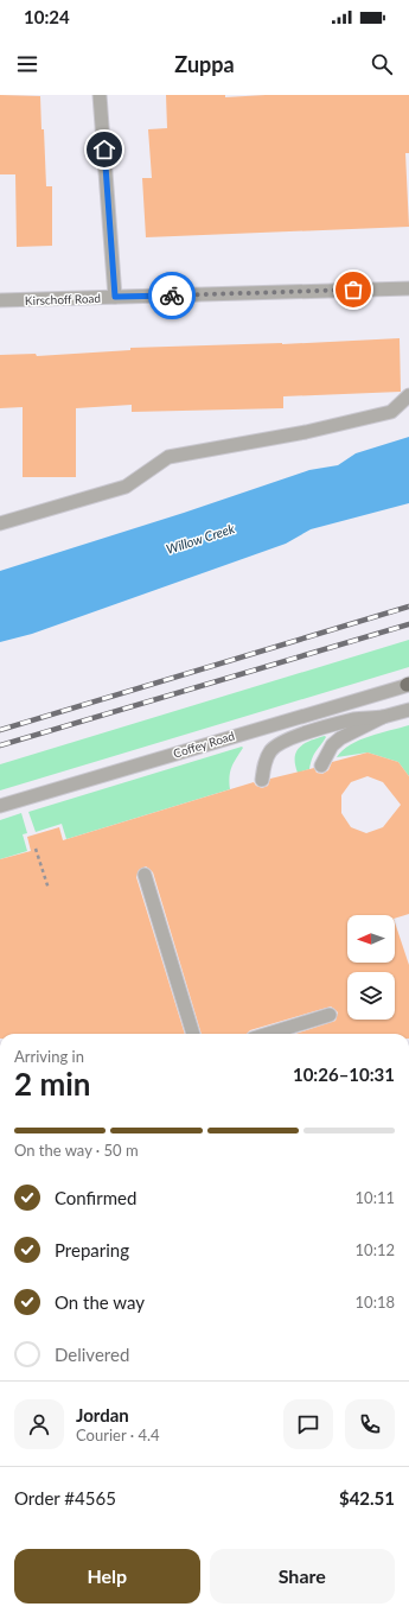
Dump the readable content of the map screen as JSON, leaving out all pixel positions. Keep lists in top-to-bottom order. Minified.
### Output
{"streets":{"street":["Kirschoff Road","Coffey Road"]},"water":["Willow Creek"],"north":"left","page":{"status":"10:24","header":"Zuppa","heading":["2 min","Arriving in","10:26–10:31"],"panel":["Jordan","Courier · 4.4","Order #4565","$42.51"],"bar":"On the way · 50 m","list":[["Confirmed","10:11"],["Preparing","10:12"],["On the way","10:18"],"Delivered"],"buttons":["Help","Share"]}}
